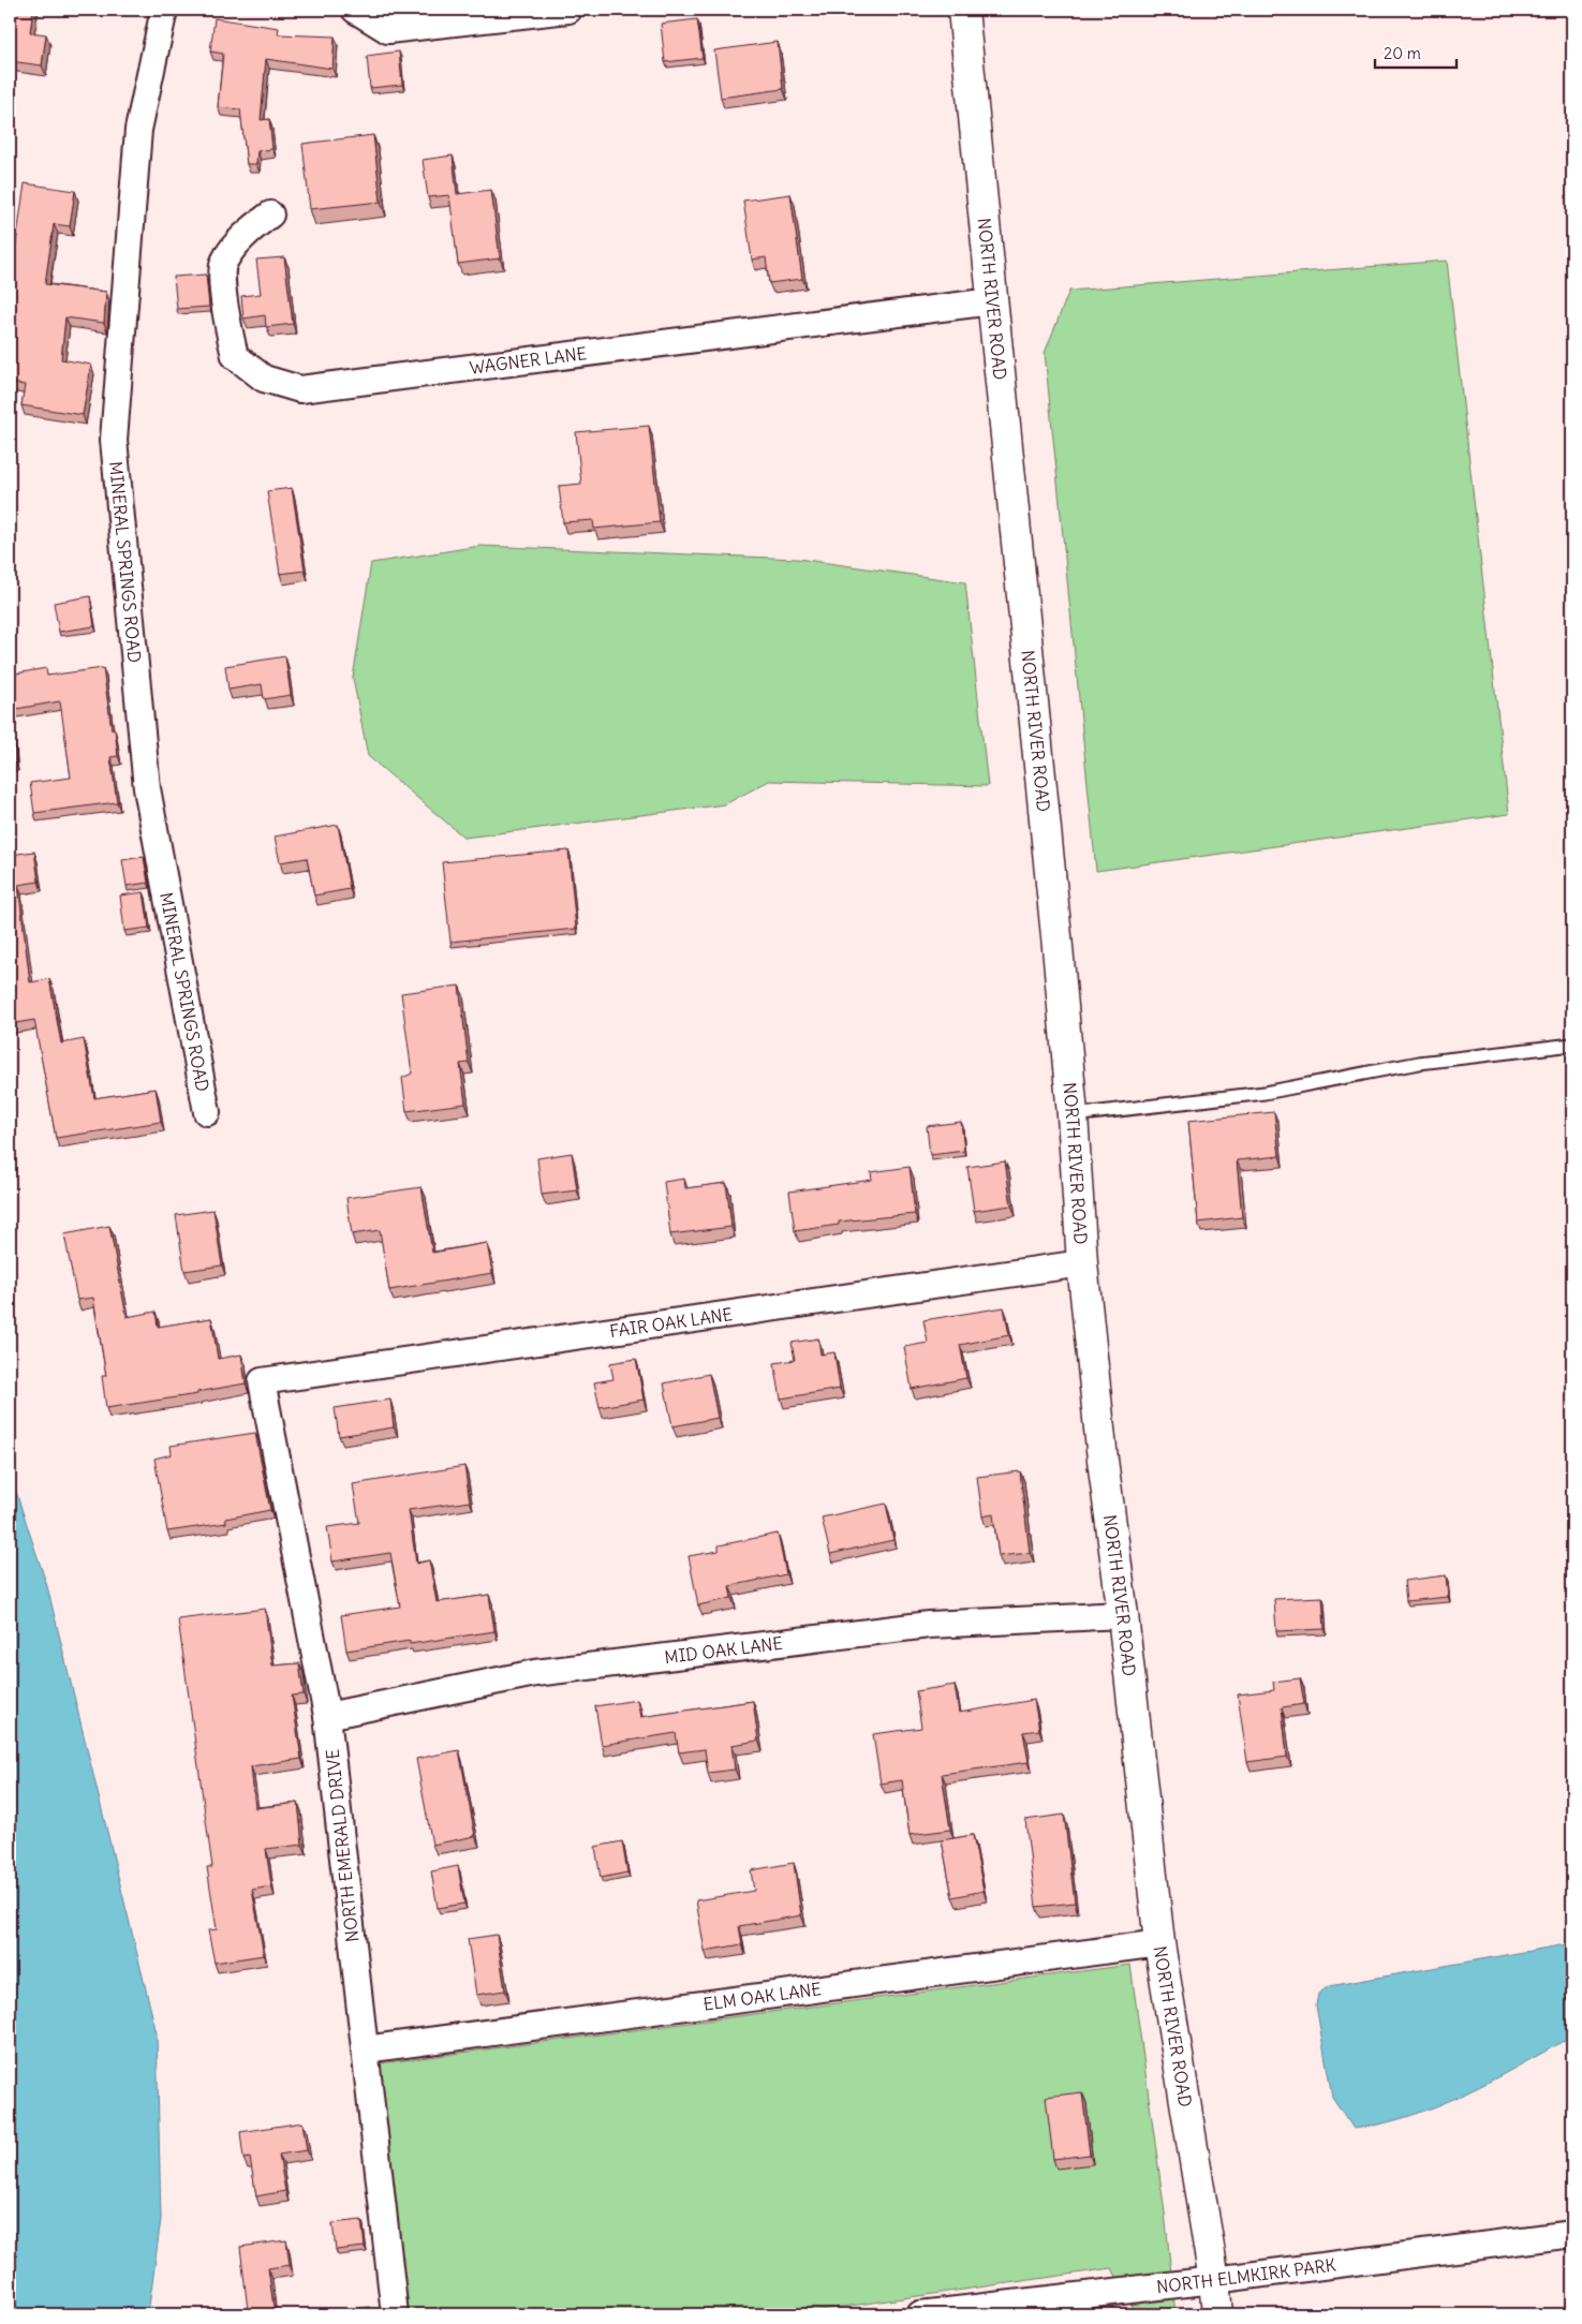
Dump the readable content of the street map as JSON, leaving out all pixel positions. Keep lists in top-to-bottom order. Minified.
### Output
{"streets":{"street":["NORTH RIVER ROAD","WAGNER LANE","MINERAL SPRINGS ROAD","FAIR OAK LANE","MID OAK LANE","NORTH EMERALD DRIVE","ELM OAK LANE","NORTH ELMKIRK PARK"]},"crossings":[["NORTH RIVER ROAD","WAGNER LANE"],["NORTH RIVER ROAD","FAIR OAK LANE"],["NORTH RIVER ROAD","MID OAK LANE"],["NORTH RIVER ROAD","ELM OAK LANE"],["NORTH RIVER ROAD","NORTH ELMKIRK PARK"],["FAIR OAK LANE","NORTH EMERALD DRIVE"],["MID OAK LANE","NORTH EMERALD DRIVE"],["NORTH EMERALD DRIVE","ELM OAK LANE"]],"scale_bar":"20 m"}
